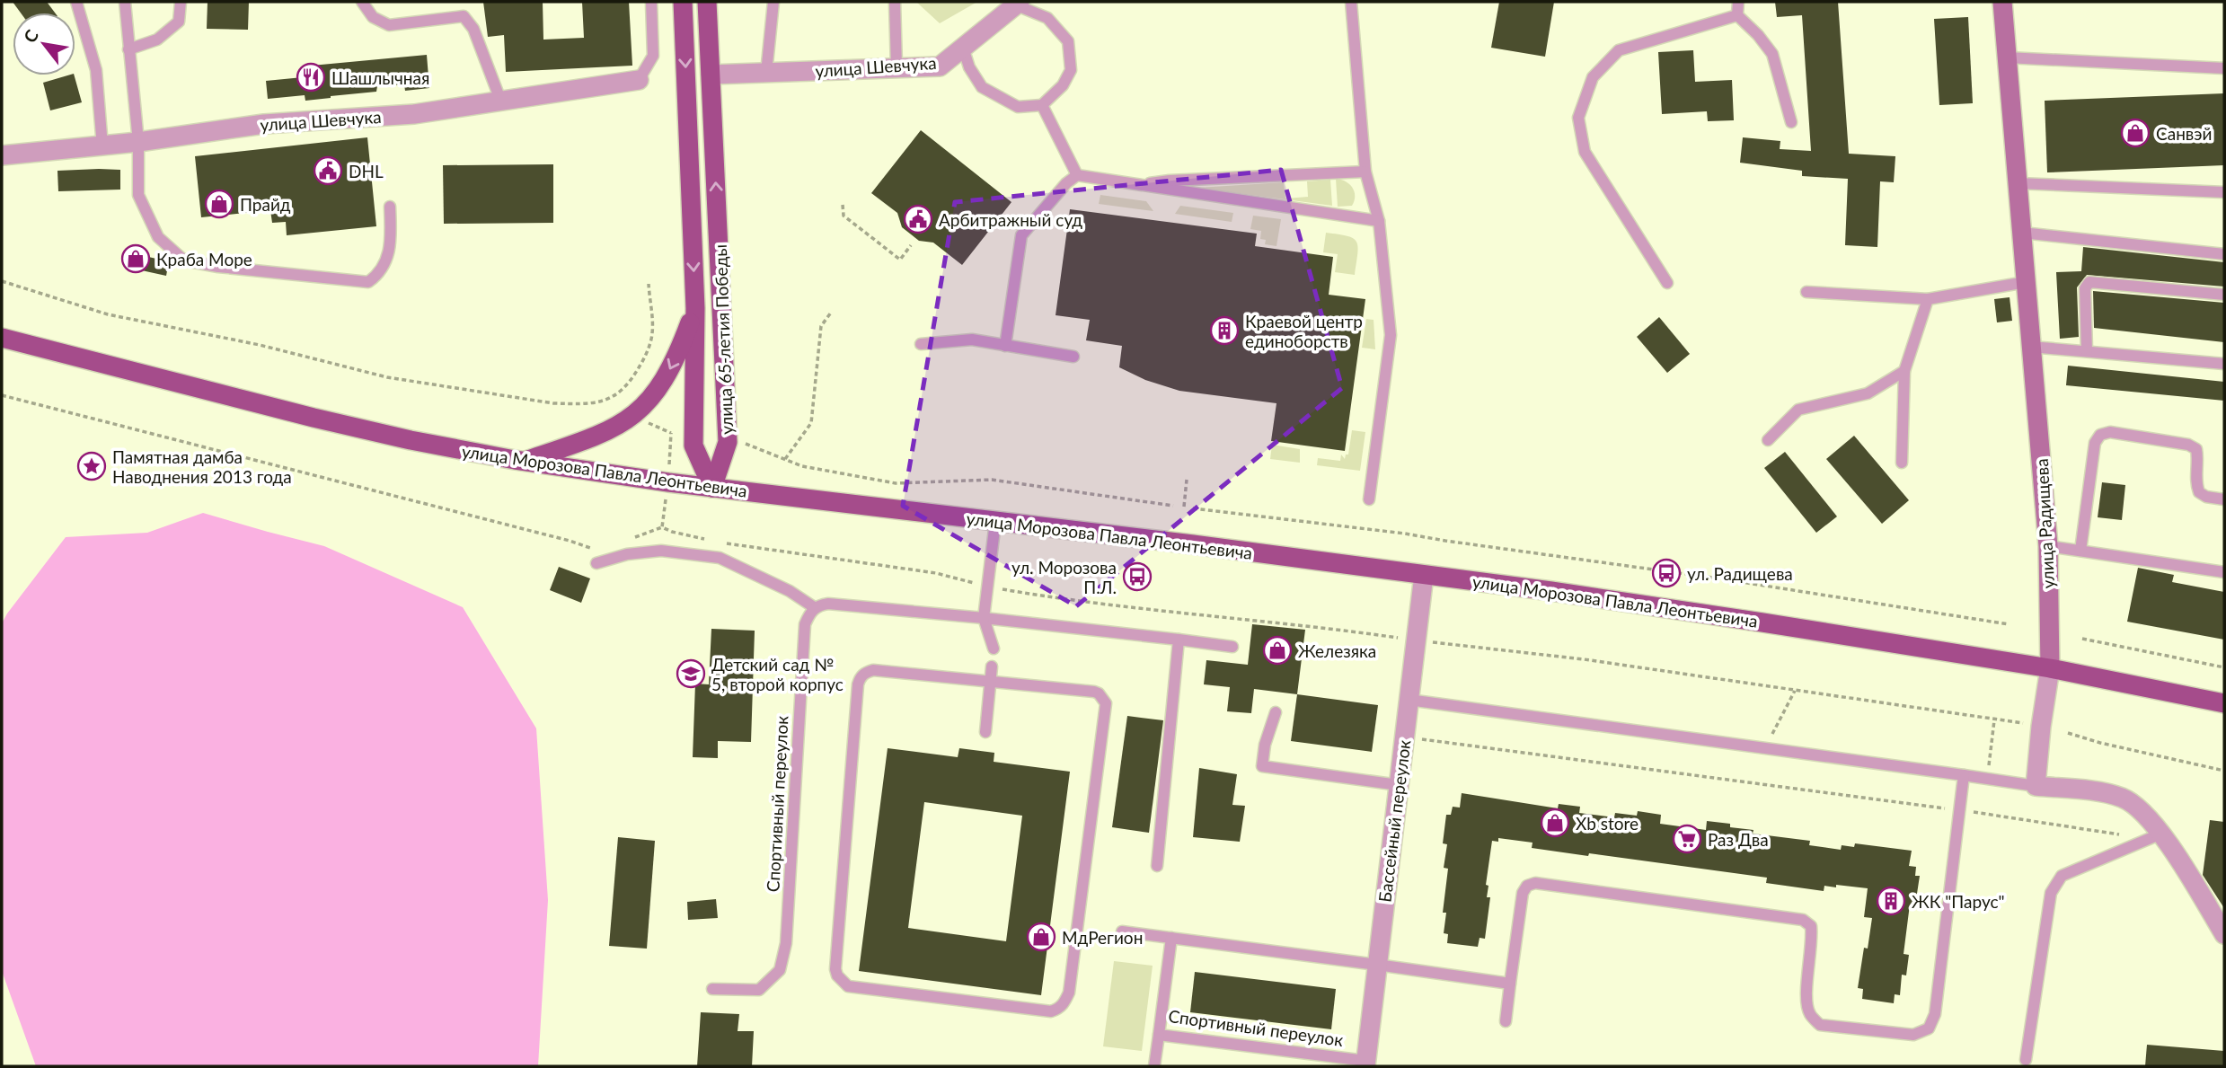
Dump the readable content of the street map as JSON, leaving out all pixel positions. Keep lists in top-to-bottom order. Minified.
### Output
{"streets":{"main road":["улица 65-летия Победы","улица Морозова Павла Леонтьевича"],"street":["улица Шевчука","улица Радищева","Бассейный переулок"],"lane":["Спортивный переулок"]},"crossings":[["улица Шевчука","улица 65-летия Победы"],["улица 65-летия Победы","улица Морозова Павла Леонтьевича"],["улица Морозова Павла Леонтьевича","улица Радищева"],["улица Морозова Павла Леонтьевича","Бассейный переулок"],["Спортивный переулок","Бассейный переулок"]],"places":{"restaurant":["Шашлычная"],"shop":["Санвэй","Прайд","Краба Море","Железяка","Xb store","МдРегион"],"public building":["DHL","Арбитражный суд"],"building":["Краевой центр единоборств","ЖК \"Парус\""],"place":["Памятная дамба Наводнения 2013 года"],"bus stop":["ул. Радищева","ул. Морозова П.Л."],"school or university":["Детский сад № 5, второй корпус"],"supermarket":["Раз Два"]},"north":"top left"}
